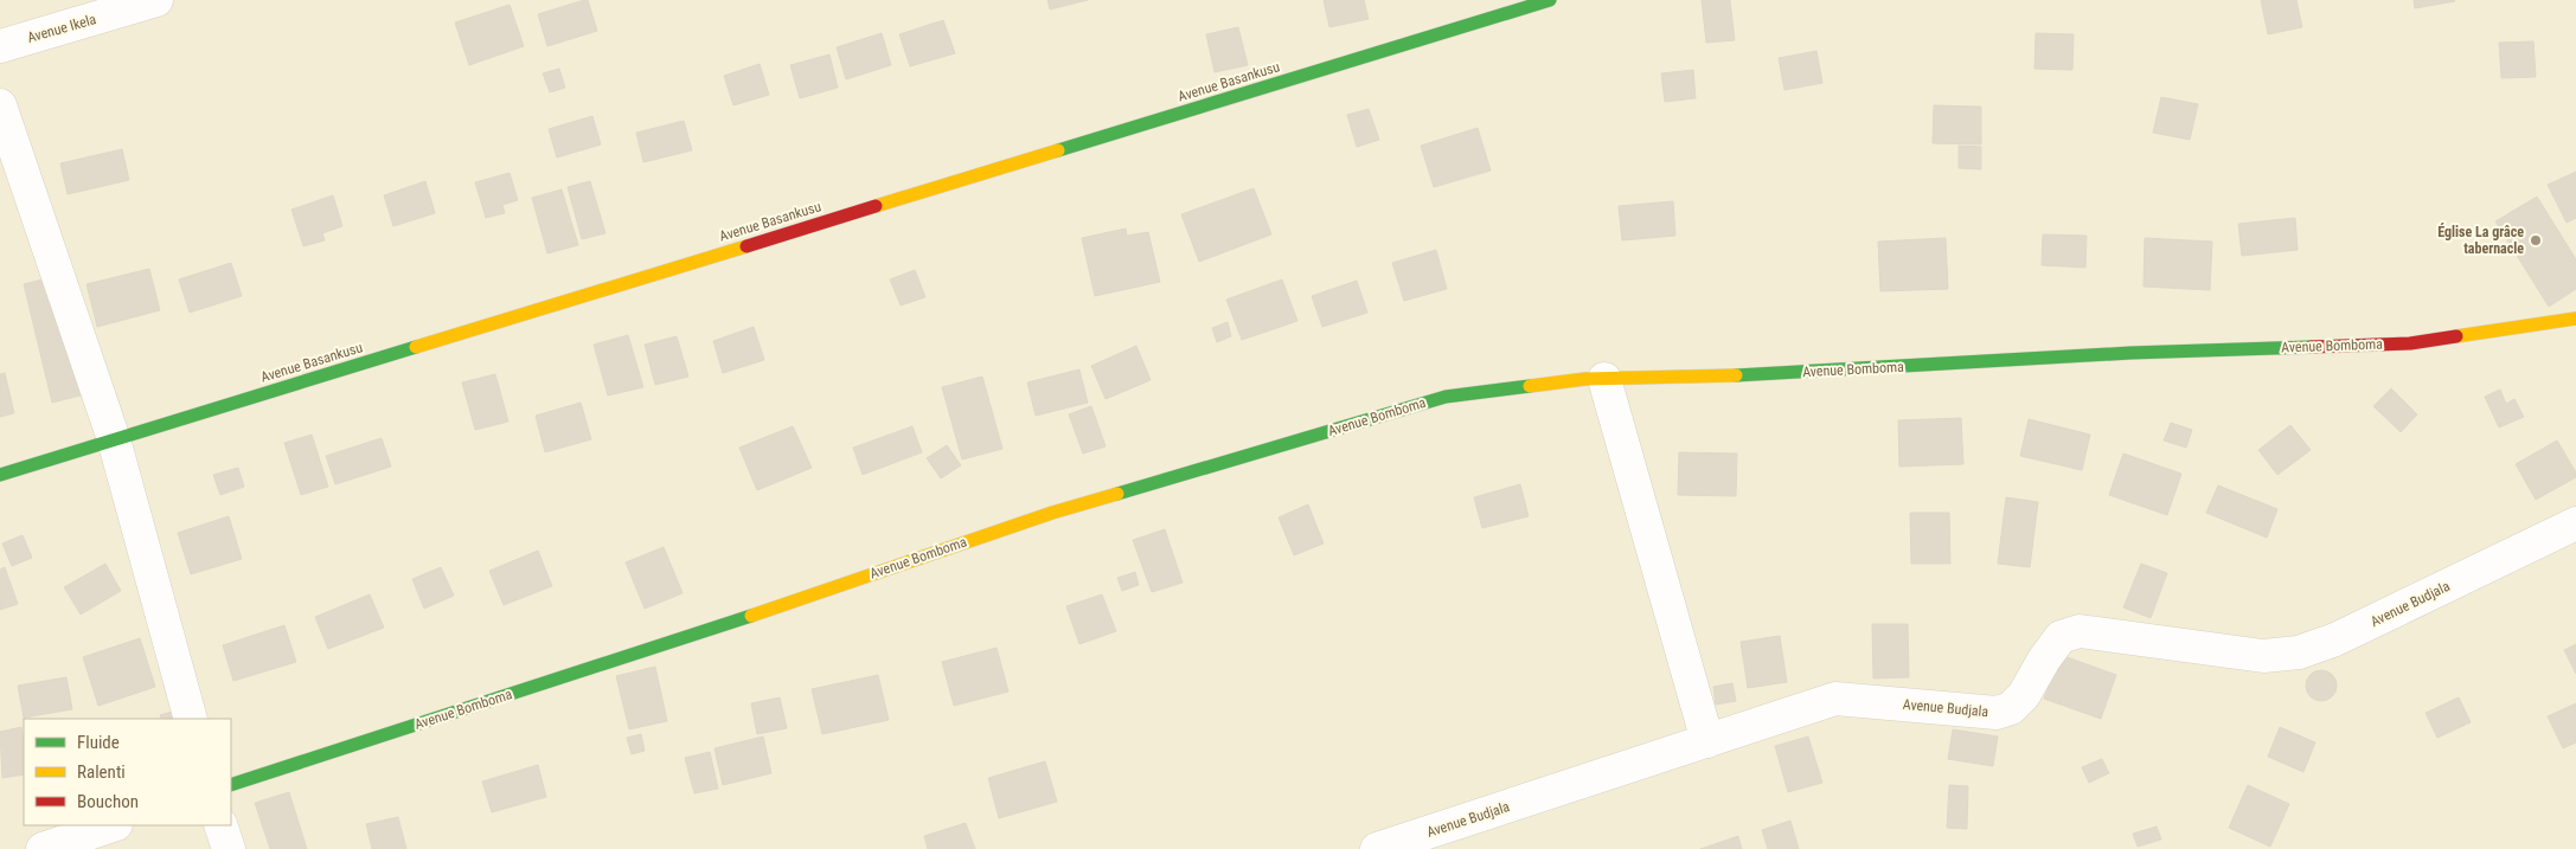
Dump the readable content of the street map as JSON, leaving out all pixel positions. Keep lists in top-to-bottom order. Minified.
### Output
{"streets":{"street":["Avenue Ikela","Avenue Basankusu","Avenue Bomboma","Avenue Budjala"]},"places":["Église La grâce tabernacle"],"legend":["Fluide","Ralenti","Bouchon"]}
